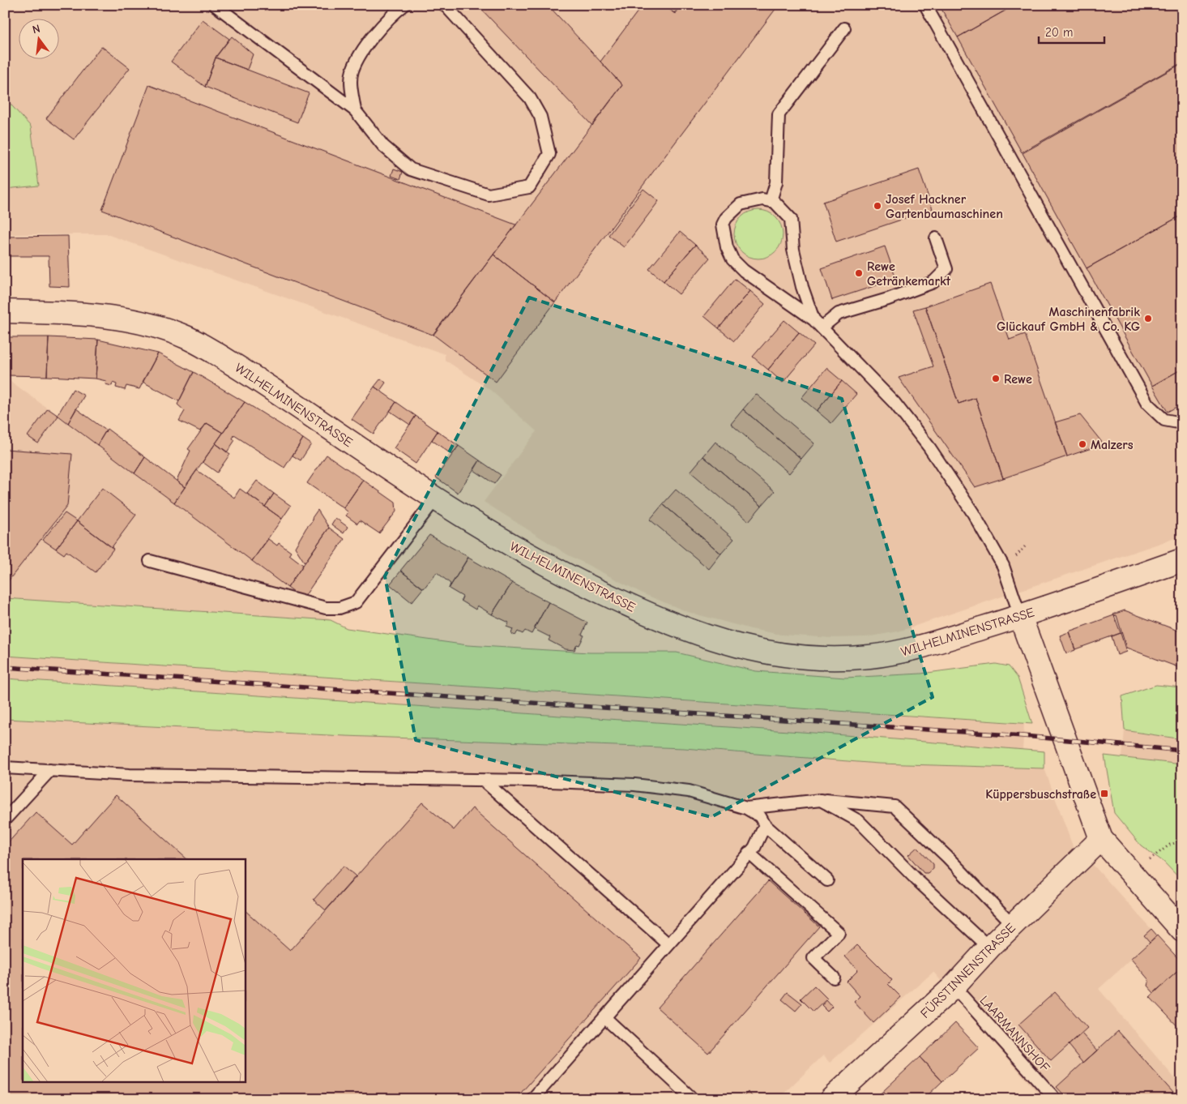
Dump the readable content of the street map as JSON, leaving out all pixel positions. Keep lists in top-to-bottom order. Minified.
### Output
{"streets":{"street":["WILHELMINENSTRASSE","FÜRSTINNENSTRASSE"],"lane":["LAARMANNSHOF"]},"crossings":[["FÜRSTINNENSTRASSE","LAARMANNSHOF"]],"places":{"other":["Josef Hackner Gartenbaumaschinen","Rewe Getränkemarkt","Maschinenfabrik Glückauf GmbH & Co. KG","Rewe","Malzers"],"transit":["Küppersbuschstraße"]},"scale_bar":"20 m","north":"top"}
